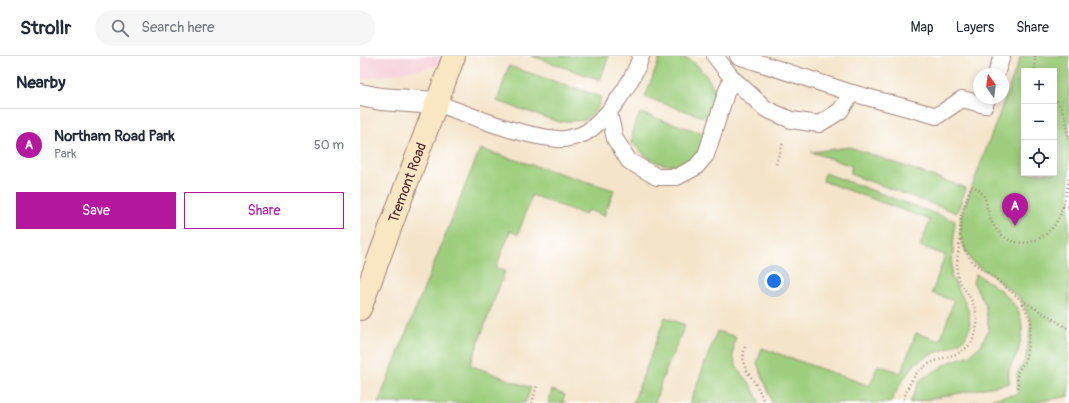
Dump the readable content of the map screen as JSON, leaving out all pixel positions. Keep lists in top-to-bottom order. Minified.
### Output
{"streets":{"main road":["Tremont Road"]},"north":"top","page":{"header":"Strollr","search":"Search here","nav":["Map","Layers","Share"],"heading":"Nearby","map_buttons":["+","−"],"list":[{"mark":"A","name":"Northam Road Park","note":"Park","value":"50 m"}],"buttons":["Save","Share"],"pins":"A"}}
